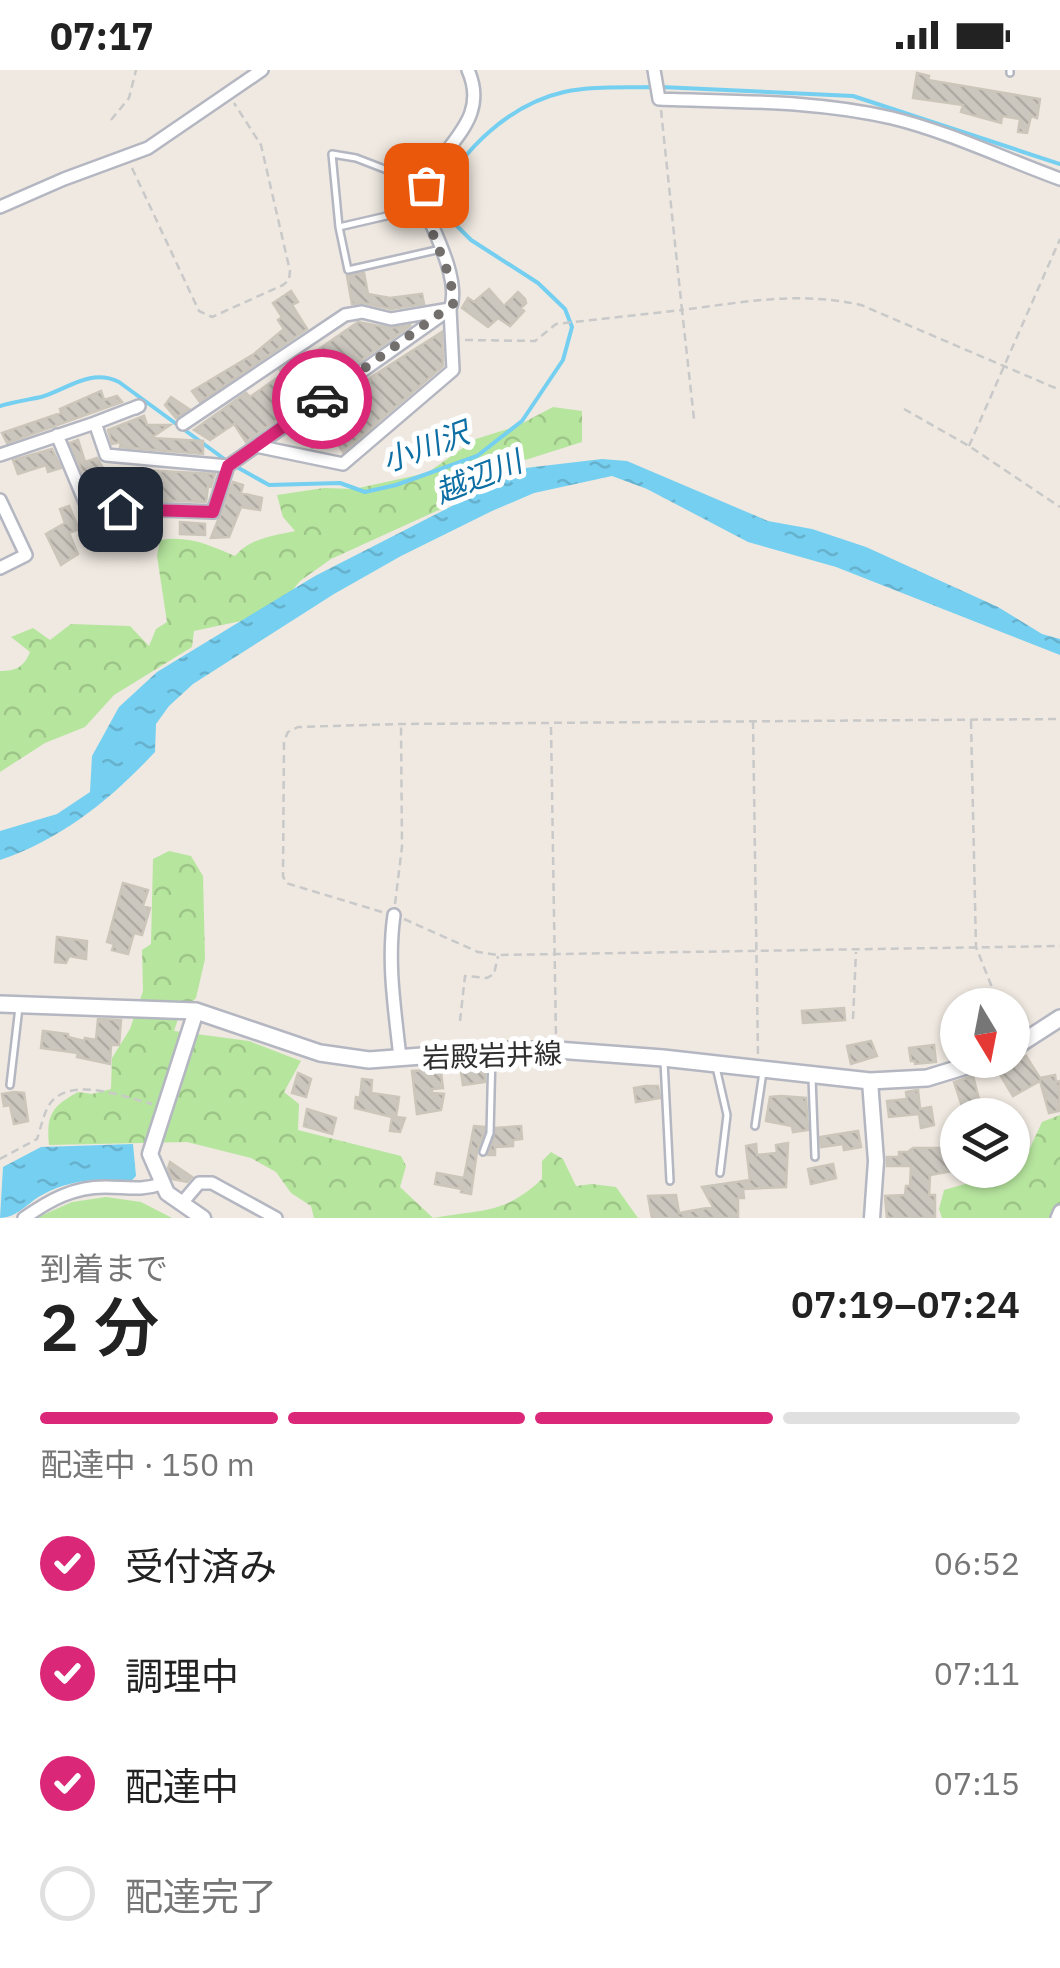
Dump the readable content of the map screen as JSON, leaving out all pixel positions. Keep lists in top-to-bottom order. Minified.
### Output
{"streets":{"main road":["岩殿岩井線"]},"water":["小川沢","越辺川"],"north":"bottom","page":{"status":"07:17","heading":["2 分","到着まで","07:19–07:24"],"bar":"配達中 · 150 m","list":[["受付済み","06:52"],["調理中","07:11"],["配達中","07:15"],"配達完了"]}}
